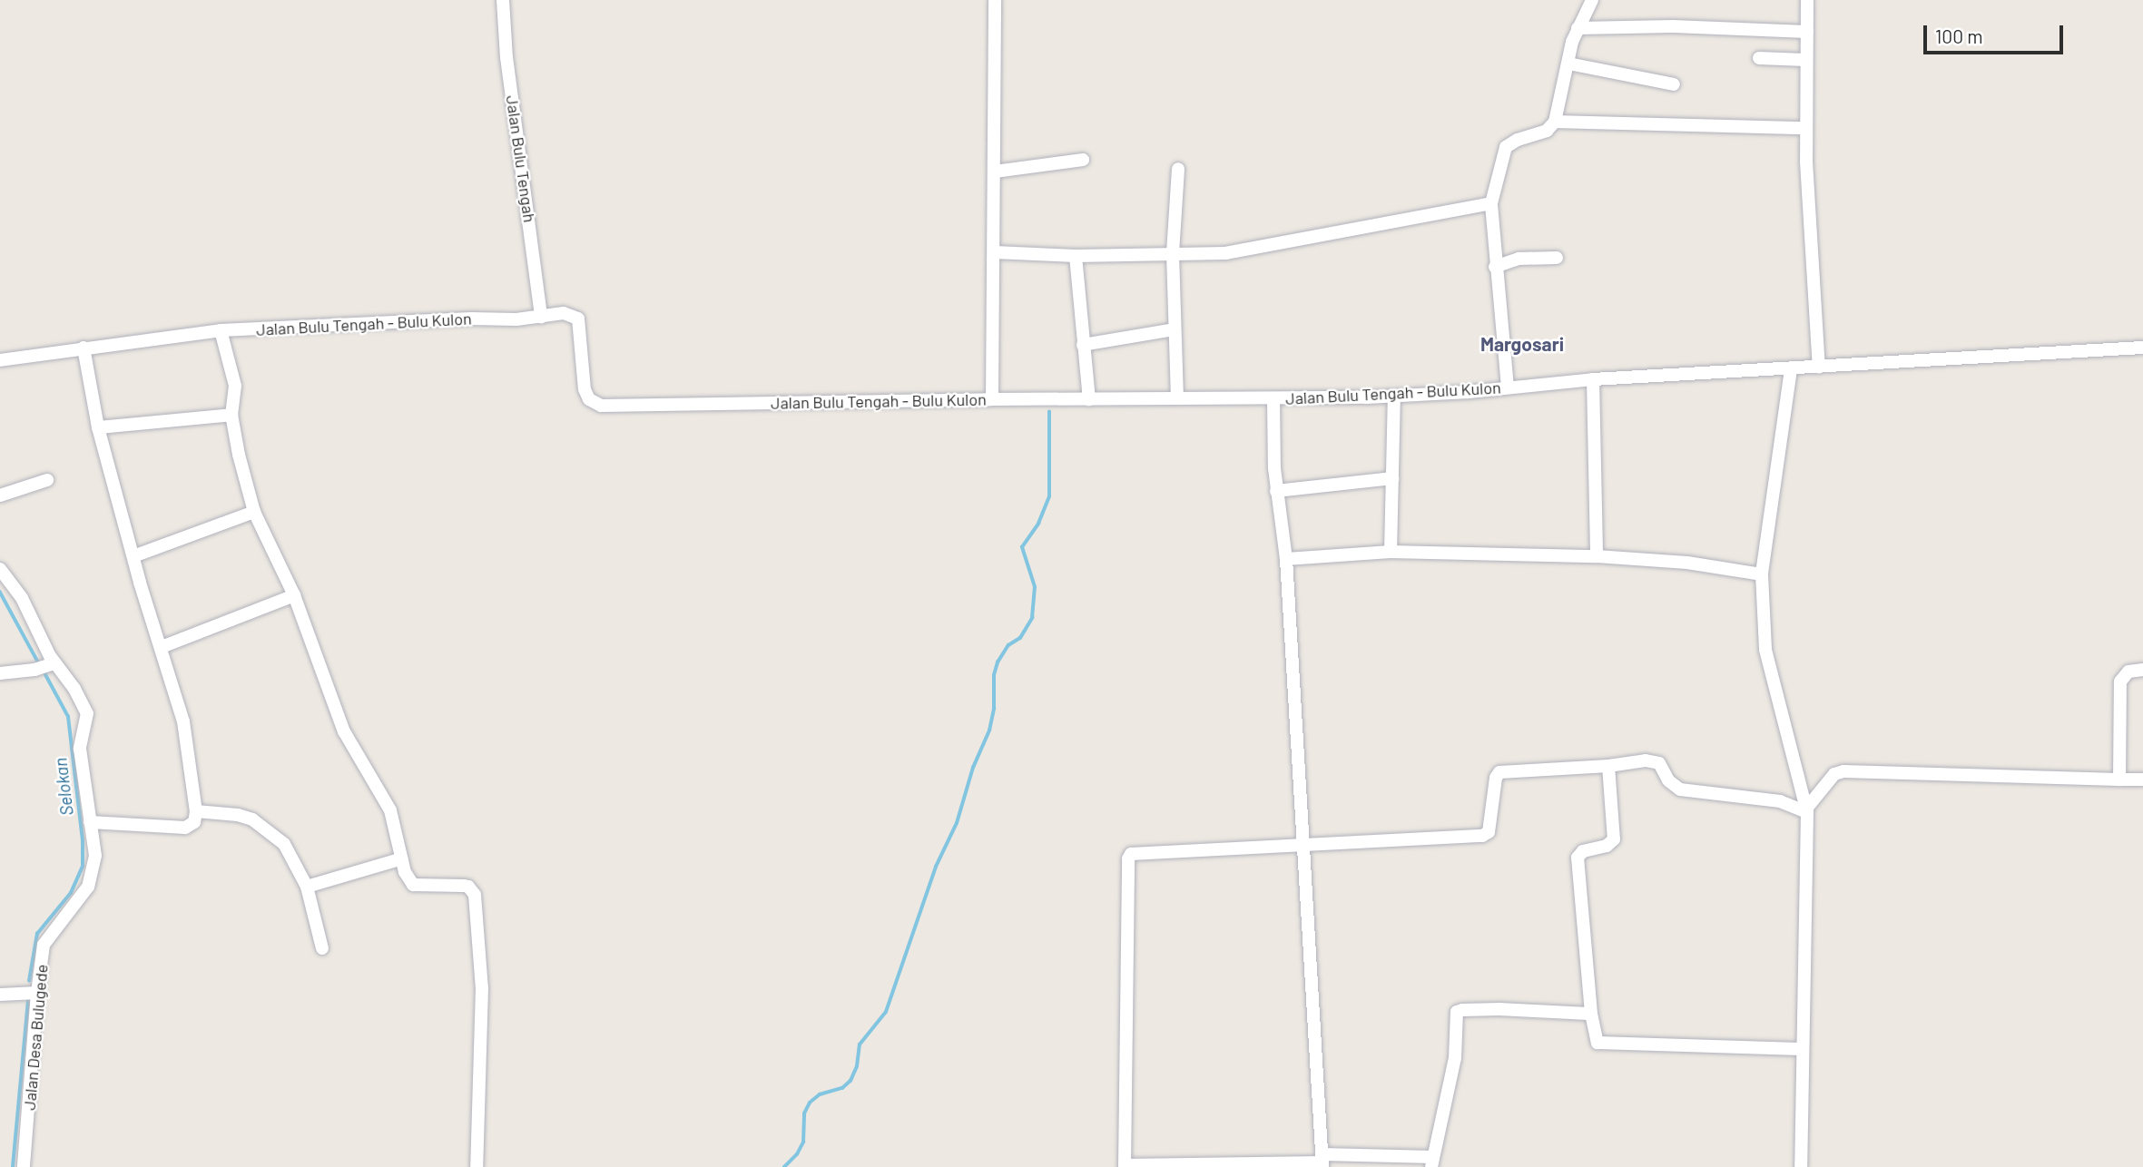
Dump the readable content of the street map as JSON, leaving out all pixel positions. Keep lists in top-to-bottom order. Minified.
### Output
{"streets":{"street":["Jalan Bulu Tengah","Jalan Bulu Tengah - Bulu Kulon","Jalan Desa Bulugede"]},"crossings":[["Jalan Bulu Tengah","Jalan Bulu Tengah - Bulu Kulon"]],"districts":["Margosari"],"water":["Selokan"],"scale_bar":"100 m"}
